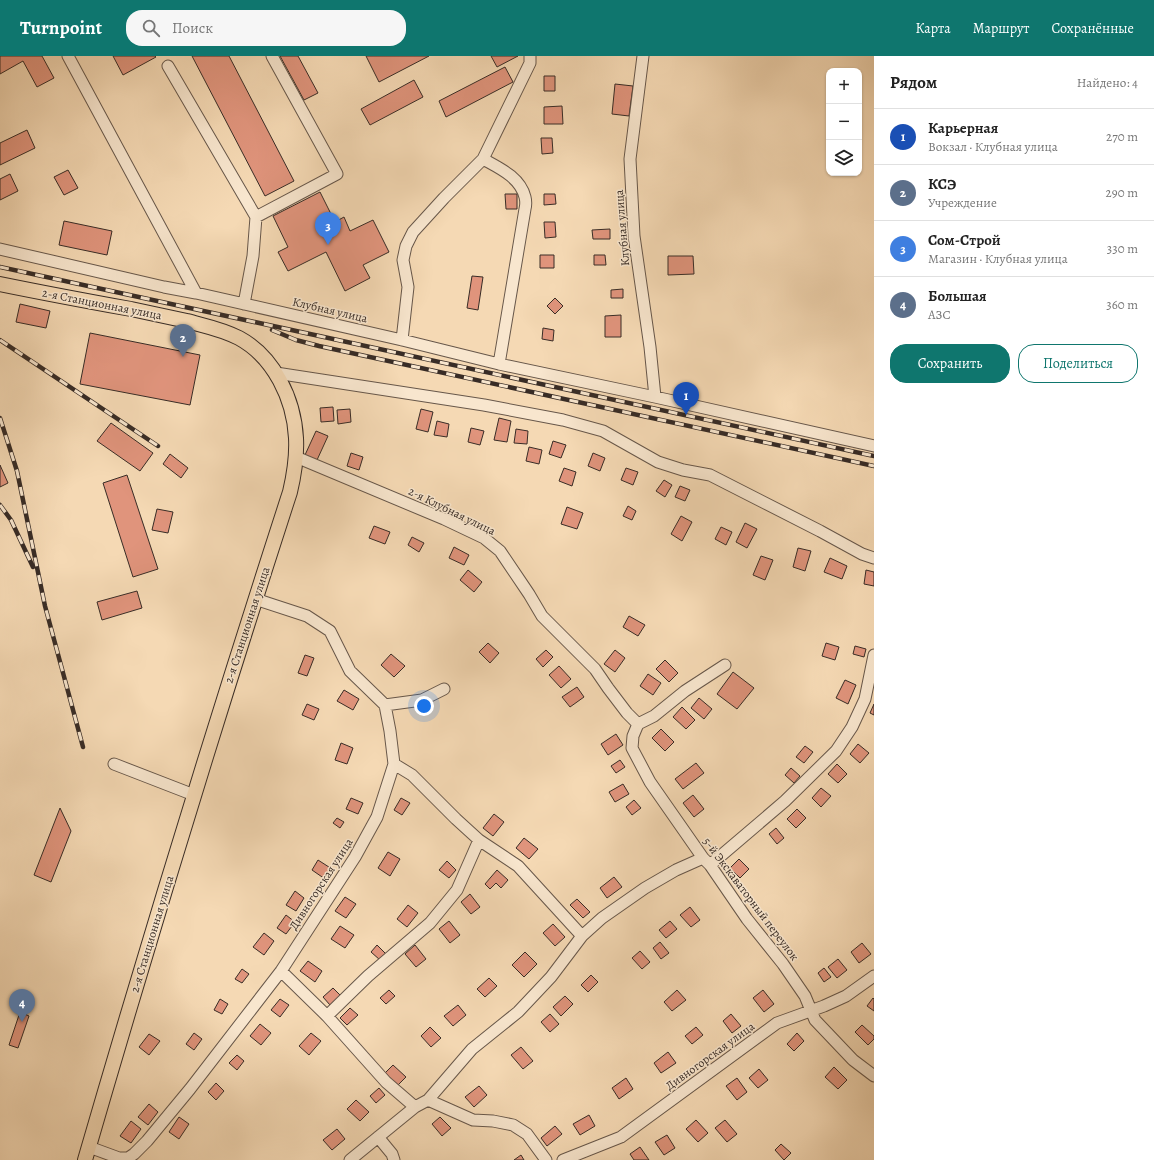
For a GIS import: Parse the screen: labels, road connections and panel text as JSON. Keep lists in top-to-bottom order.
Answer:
{
  "streets": {
    "main road": ["2-я Станционная улица"],
    "street": [
      "Клубная улица",
      "2-я Клубная улица",
      "Дивногорская улица",
      "5-й Экскаваторный переулок"
    ]
  },
  "crossings": [
    ["2-я Станционная улица", "2-я Клубная улица"],
    ["2-я Станционная улица", "Дивногорская улица"],
    ["2-я Клубная улица", "5-й Экскаваторный переулок"],
    ["Дивногорская улица", "5-й Экскаваторный переулок"]
  ],
  "page": {
    "header": "Turnpoint",
    "search": "Поиск",
    "nav": ["Карта", "Маршрут", "Сохранённые"],
    "heading": ["Рядом", "Найдено: 4"],
    "map_buttons": ["+", "−"],
    "list": [
      {
        "mark": "1",
        "name": "Карьерная",
        "note": "Вокзал · Клубная улица",
        "value": "270 m"
      },
      {
        "mark": "2",
        "name": "КСЭ",
        "note": "Учреждение",
        "value": "290 m"
      },
      {
        "mark": "3",
        "name": "Сом-Строй",
        "note": "Магазин · Клубная улица",
        "value": "330 m"
      },
      {
        "mark": "4",
        "name": "Большая",
        "note": "АЗС",
        "value": "360 m"
      }
    ],
    "pins": [
      "3",
      "2",
      "1",
      "4"
    ],
    "buttons": ["Сохранить", "Поделиться"]
  }
}
